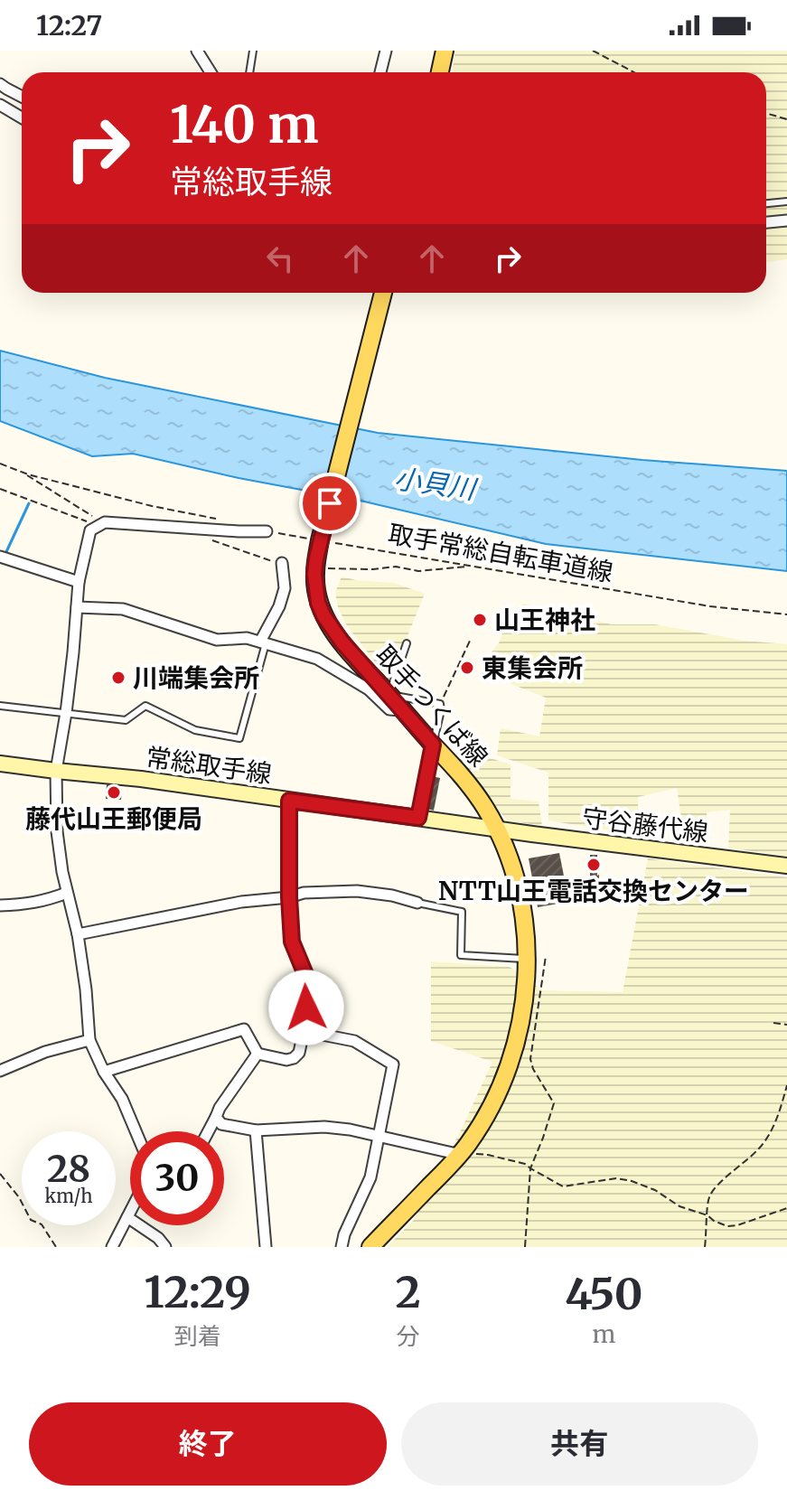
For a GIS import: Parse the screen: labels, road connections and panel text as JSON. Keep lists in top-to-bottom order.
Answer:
{
  "streets": {
    "main road": ["取手つくば線", "常総取手線", "守谷藤代線"],
    "path": ["取手常総自転車道線"]
  },
  "crossings": [
    ["取手常総自転車道線", "取手つくば線"],
    ["取手つくば線", "常総取手線"],
    ["取手つくば線", "守谷藤代線"],
    ["常総取手線", "守谷藤代線"]
  ],
  "water": ["小貝川"],
  "places": [
    "山王神社",
    "東集会所",
    "川端集会所",
    "藤代山王郵便局",
    "NTT山王電話交換センター"
  ],
  "page": {
    "status": "12:27",
    "turn": ["140 m", "常総取手線"],
    "speed": "28 km/h",
    "limit": "30",
    "eta": [
      "12:29",
      "到着",
      "2",
      "分",
      "450",
      "m"
    ],
    "buttons": ["終了", "共有"]
  }
}
